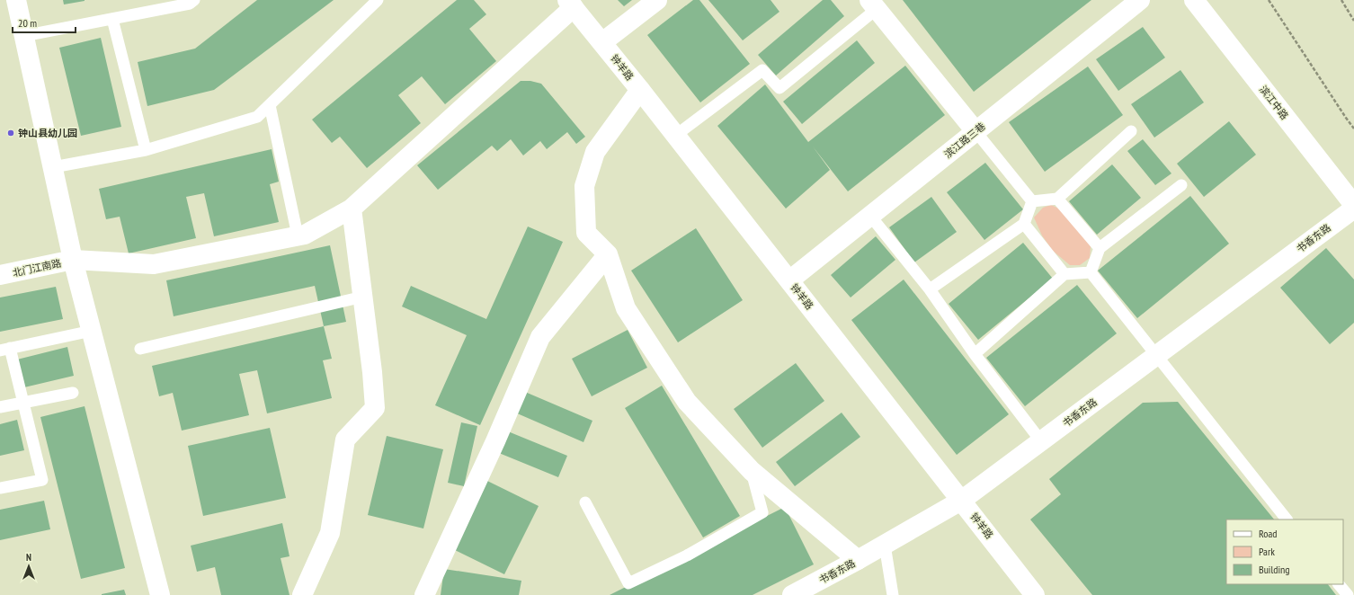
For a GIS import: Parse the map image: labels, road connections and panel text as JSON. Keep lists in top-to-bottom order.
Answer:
{
  "streets": {
    "street": [
      "钟羊路",
      "滨江中路",
      "滨江路三巷",
      "书香东路",
      "北门江南路"
    ]
  },
  "crossings": [
    ["钟羊路", "滨江路三巷"],
    ["钟羊路", "书香东路"],
    ["钟羊路", "北门江南路"]
  ],
  "places": ["钟山县幼儿园"],
  "legend": ["Road", "Park", "Building"],
  "scale_bar": "20 m",
  "north": "top"
}
